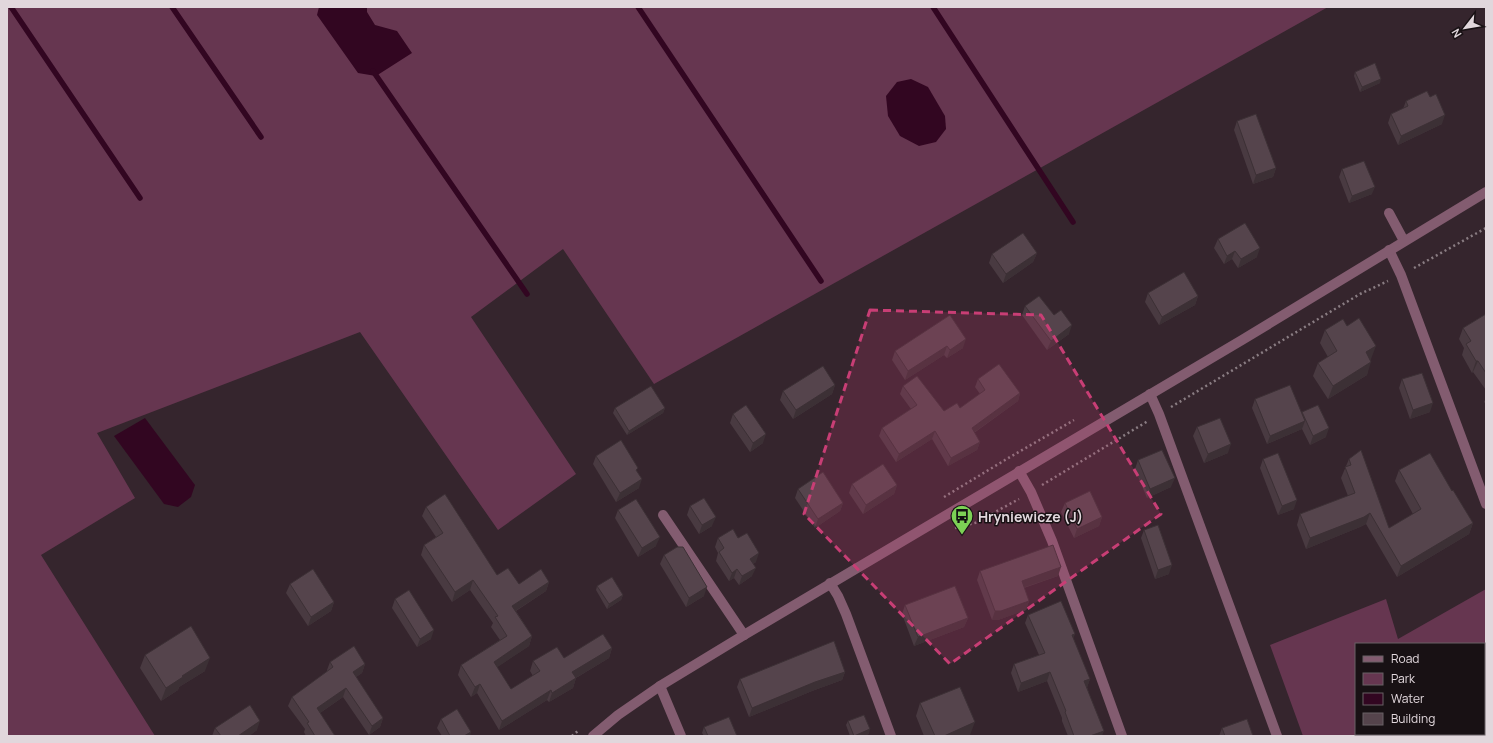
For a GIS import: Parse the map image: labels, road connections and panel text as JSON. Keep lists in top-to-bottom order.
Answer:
{
  "places": {
    "bus stop": ["Hryniewicze (J)"]
  },
  "legend": [
    "Road",
    "Park",
    "Water",
    "Building"
  ],
  "north": "bottom left"
}
